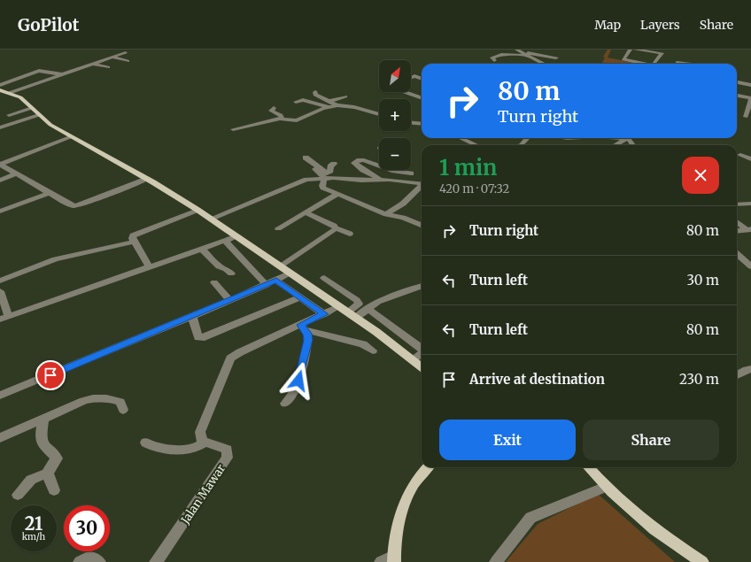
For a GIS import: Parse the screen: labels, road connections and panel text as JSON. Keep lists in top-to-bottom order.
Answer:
{
  "streets": {
    "street": ["Jalan Mawar"]
  },
  "north": "top right",
  "page": {
    "header": "GoPilot",
    "nav": ["Map", "Layers", "Share"],
    "map_buttons": ["+", "−"],
    "turn": ["80 m", "Turn right"],
    "heading": ["1 min", "420 m · 07:32"],
    "list": [
      {
        "name": "Turn right",
        "value": "80 m"
      },
      {
        "name": "Turn left",
        "value": "30 m"
      },
      {
        "name": "Turn left",
        "value": "80 m"
      },
      {
        "name": "Arrive at destination",
        "value": "230 m"
      }
    ],
    "buttons": ["Exit", "Share"],
    "speed": "21 km/h",
    "limit": "30"
  }
}
